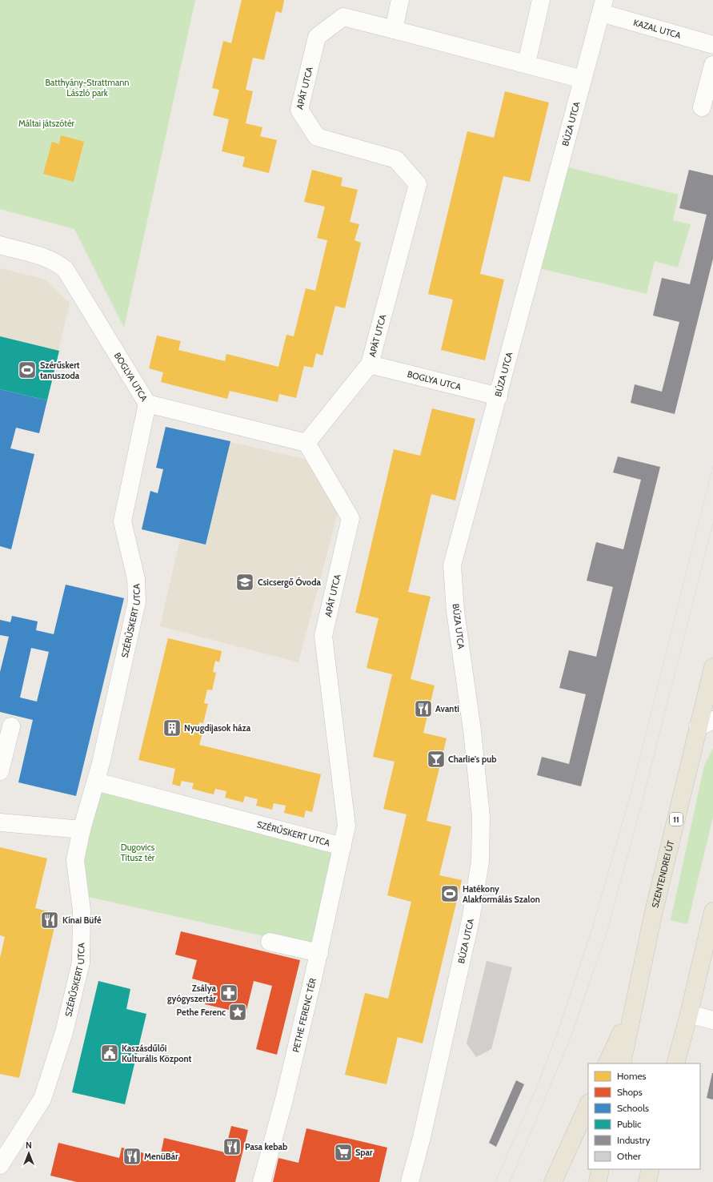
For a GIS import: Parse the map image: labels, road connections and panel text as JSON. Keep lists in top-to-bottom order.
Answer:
{
  "streets": {
    "main road": ["11", "SZENTENDREI ÚT"],
    "street": [
      "KAZAL UTCA",
      "APÁT UTCA",
      "BÚZA UTCA",
      "BOGLYA UTCA",
      "SZÉRŰSKERT UTCA",
      "PETHE FERENC TÉR"
    ]
  },
  "crossings": [
    ["KAZAL UTCA", "BÚZA UTCA"],
    ["APÁT UTCA", "BOGLYA UTCA"],
    ["APÁT UTCA", "SZÉRŰSKERT UTCA"],
    ["APÁT UTCA", "PETHE FERENC TÉR"],
    ["BÚZA UTCA", "BOGLYA UTCA"],
    ["BOGLYA UTCA", "SZÉRŰSKERT UTCA"],
    ["SZÉRŰSKERT UTCA", "PETHE FERENC TÉR"]
  ],
  "parks": ["Batthyány-Strattmann László park", "Máltai játszótér", "Dugovics Titusz tér"],
  "places": {
    "sports": ["Szérűskert tanuszoda", "Hatékony Alakformálás Szalon"],
    "school or university": ["Csicsergő Óvoda"],
    "restaurant": [
      "Avanti",
      "Kínai Büfé",
      "Pasa kebab",
      "MenüBár"
    ],
    "building": ["Nyugdíjasok háza"],
    "bar": ["Charlie's pub"],
    "pharmacy": ["Zsálya gyógyszertár"],
    "place": ["Pethe Ferenc"],
    "public building": ["Kaszásdűlői Kulturális Központ"],
    "supermarket": ["Spar"]
  },
  "legend": [
    "Homes",
    "Shops",
    "Schools",
    "Public",
    "Industry",
    "Other"
  ],
  "north": "top"
}
